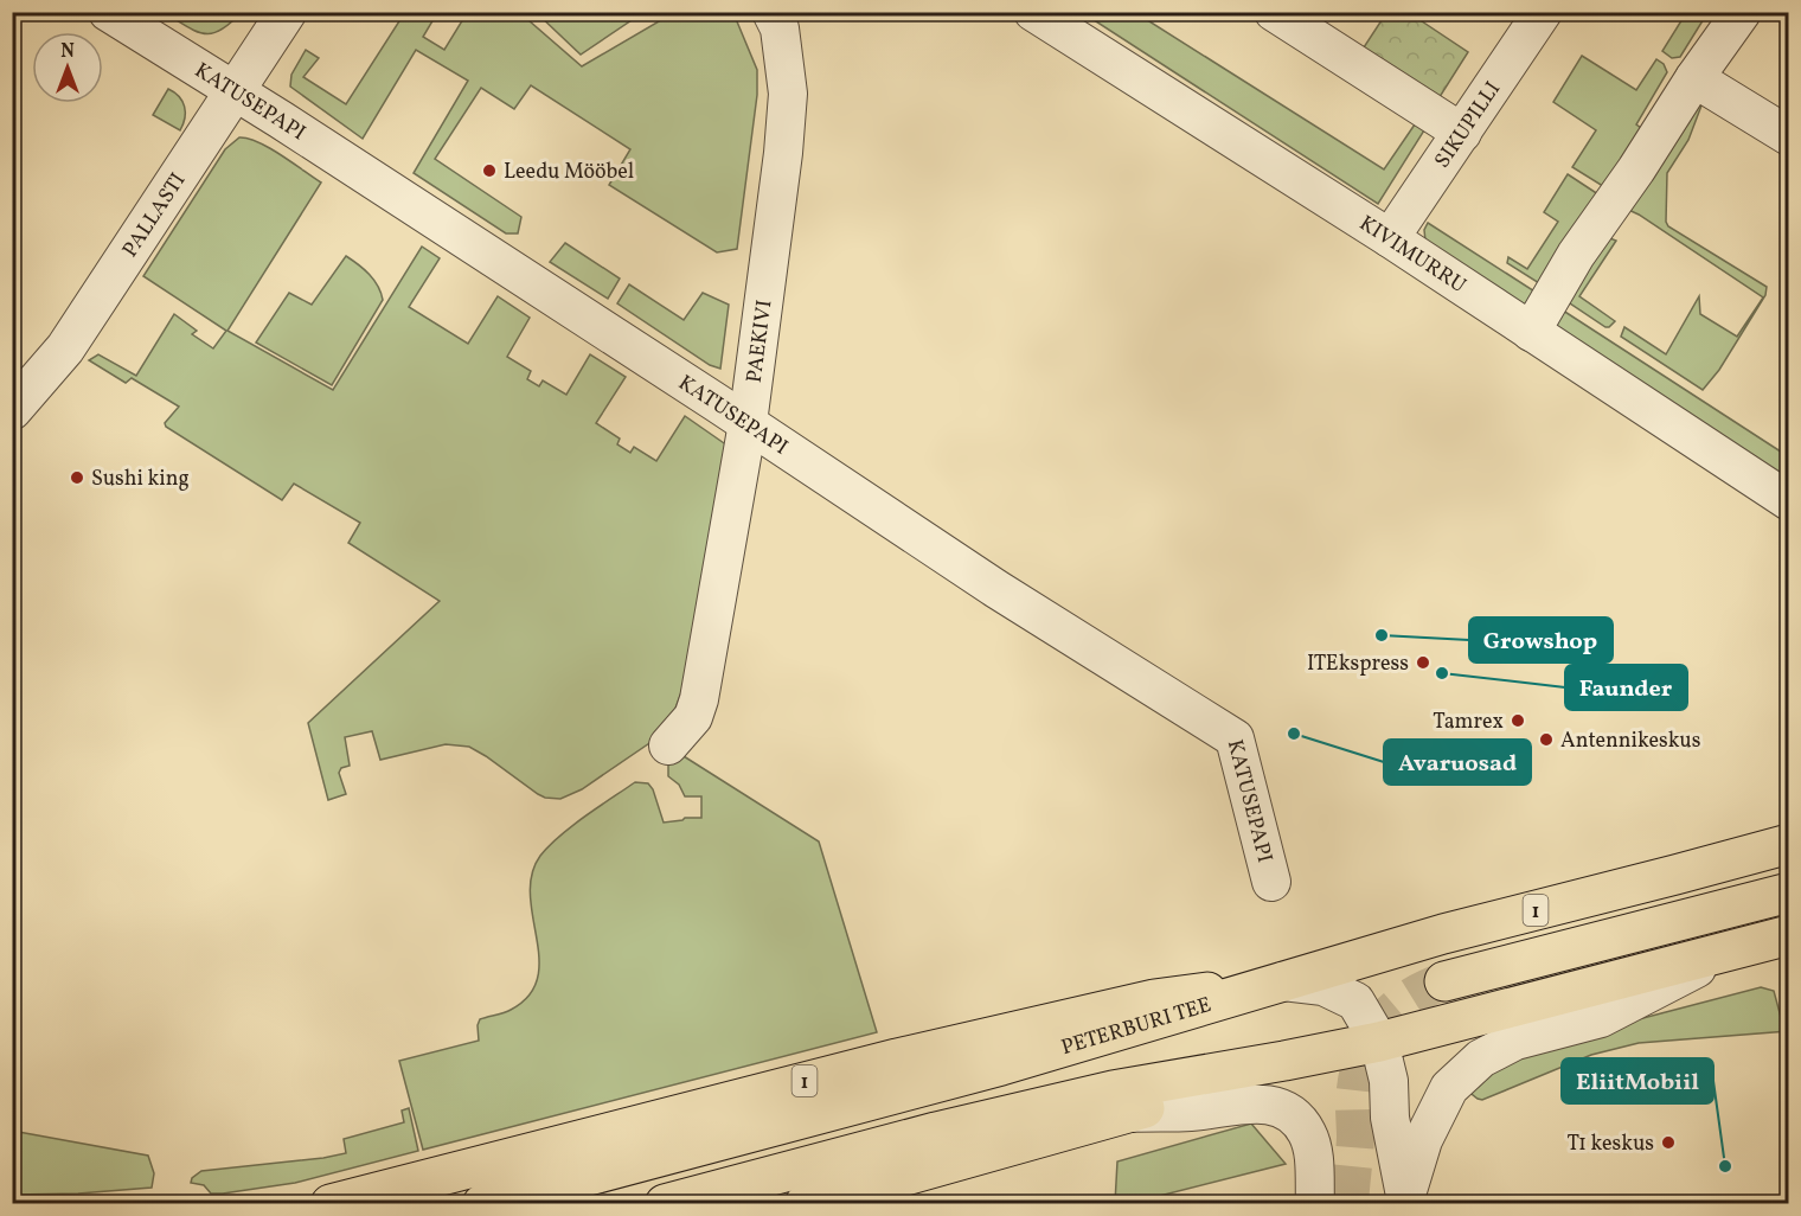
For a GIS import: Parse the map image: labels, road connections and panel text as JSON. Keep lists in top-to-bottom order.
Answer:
{
  "streets": {
    "main road": ["1", "PETERBURI TEE"],
    "street": [
      "KATUSEPAPI",
      "SIKUPILLI",
      "PALLASTI",
      "KIVIMURRU",
      "PAEKIVI"
    ]
  },
  "crossings": [
    ["KATUSEPAPI", "PALLASTI"],
    ["KATUSEPAPI", "PAEKIVI"],
    ["SIKUPILLI", "KIVIMURRU"],
    ["1", "PETERBURI TEE"]
  ],
  "places": [
    "Leedu Mööbel",
    "Sushi king",
    "Growshop",
    "ITEkspress",
    "Faunder",
    "Tamrex",
    "Avaruosad",
    "Antennikeskus",
    "T1 keskus",
    "EliitMobiil"
  ],
  "north": "top"
}
